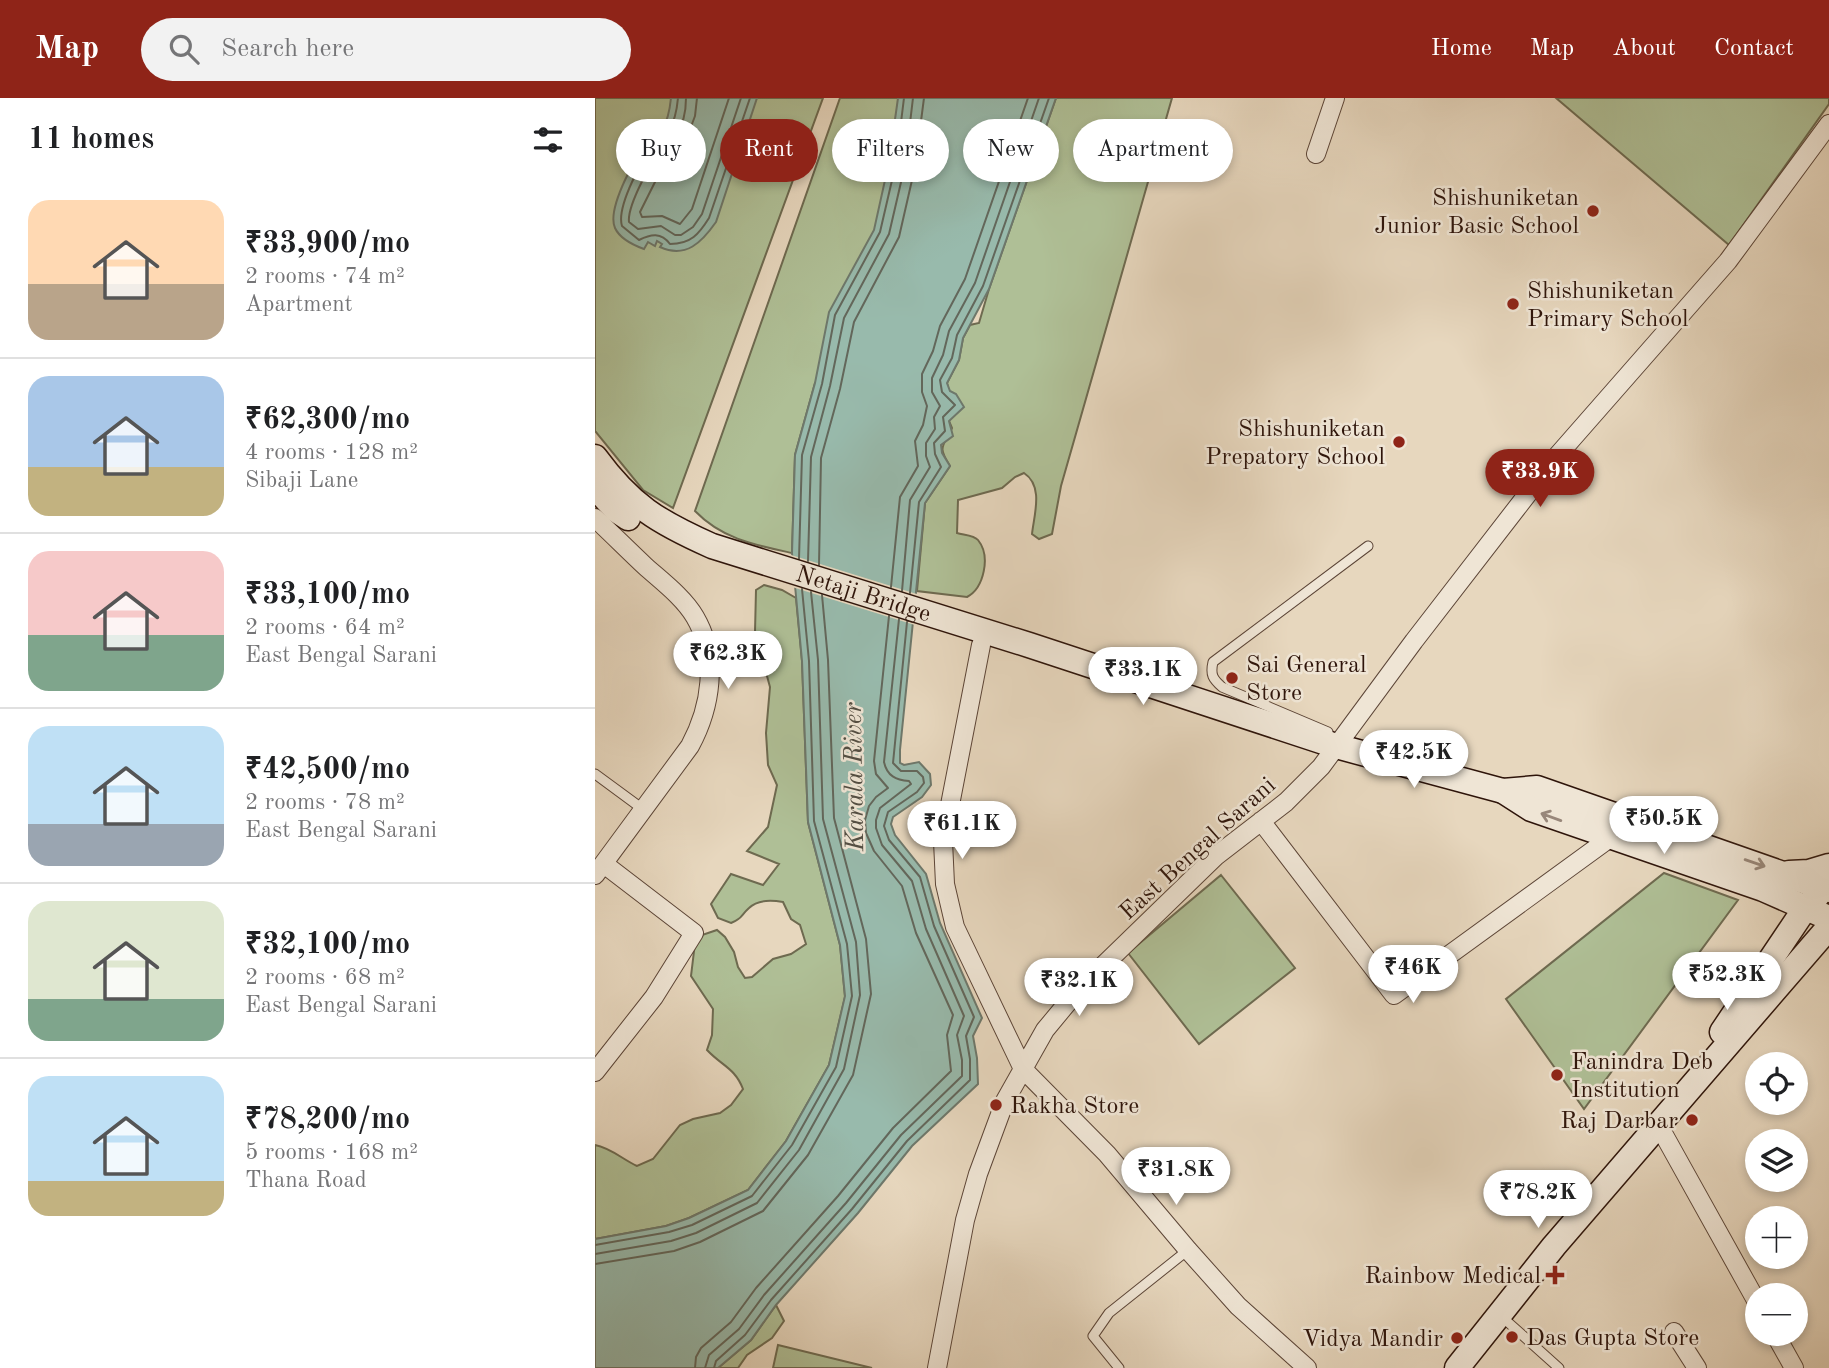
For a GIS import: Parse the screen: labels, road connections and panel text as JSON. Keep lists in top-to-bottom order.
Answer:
{
  "streets": {
    "street": ["Netaji Bridge", "East Bengal Sarani"]
  },
  "crossings": [
    ["Netaji Bridge", "East Bengal Sarani"]
  ],
  "water": ["Karala River"],
  "places": {
    "other": [
      "Shishuniketan Junior Basic School",
      "Shishuniketan Primary School",
      "Shishuniketan Prepatory School",
      "Sai General Store",
      "Fanindra Deb Institution",
      "Rakha Store",
      "Raj Darbar",
      "Das Gupta Store",
      "Vidya Mandir"
    ],
    "health": ["Rainbow Medical"]
  },
  "page": {
    "header": "Map",
    "search": "Search here",
    "nav": [
      "Home",
      "Map",
      "About",
      "Contact"
    ],
    "heading": "11 homes",
    "chip": [
      "Buy",
      "Rent",
      "Filters",
      "New",
      "Apartment"
    ],
    "list": [
      {
        "name": "₹33,900/mo",
        "note": "2 rooms · 74 m² · Apartment"
      },
      {
        "name": "₹62,300/mo",
        "note": "4 rooms · 128 m² · Sibaji Lane"
      },
      {
        "name": "₹33,100/mo",
        "note": "2 rooms · 64 m² · East Bengal Sarani"
      },
      {
        "name": "₹42,500/mo",
        "note": "2 rooms · 78 m² · East Bengal Sarani"
      },
      {
        "name": "₹32,100/mo",
        "note": "2 rooms · 68 m² · East Bengal Sarani"
      },
      {
        "name": "₹78,200/mo",
        "note": "5 rooms · 168 m² · Thana Road"
      }
    ],
    "price": [
      "₹33.9K",
      "₹62.3K",
      "₹33.1K",
      "₹42.5K",
      "₹50.5K",
      "₹61.1K",
      "₹46K",
      "₹52.3K",
      "₹32.1K",
      "₹31.8K",
      "₹78.2K"
    ],
    "map_buttons": ["+", "−"]
  }
}
